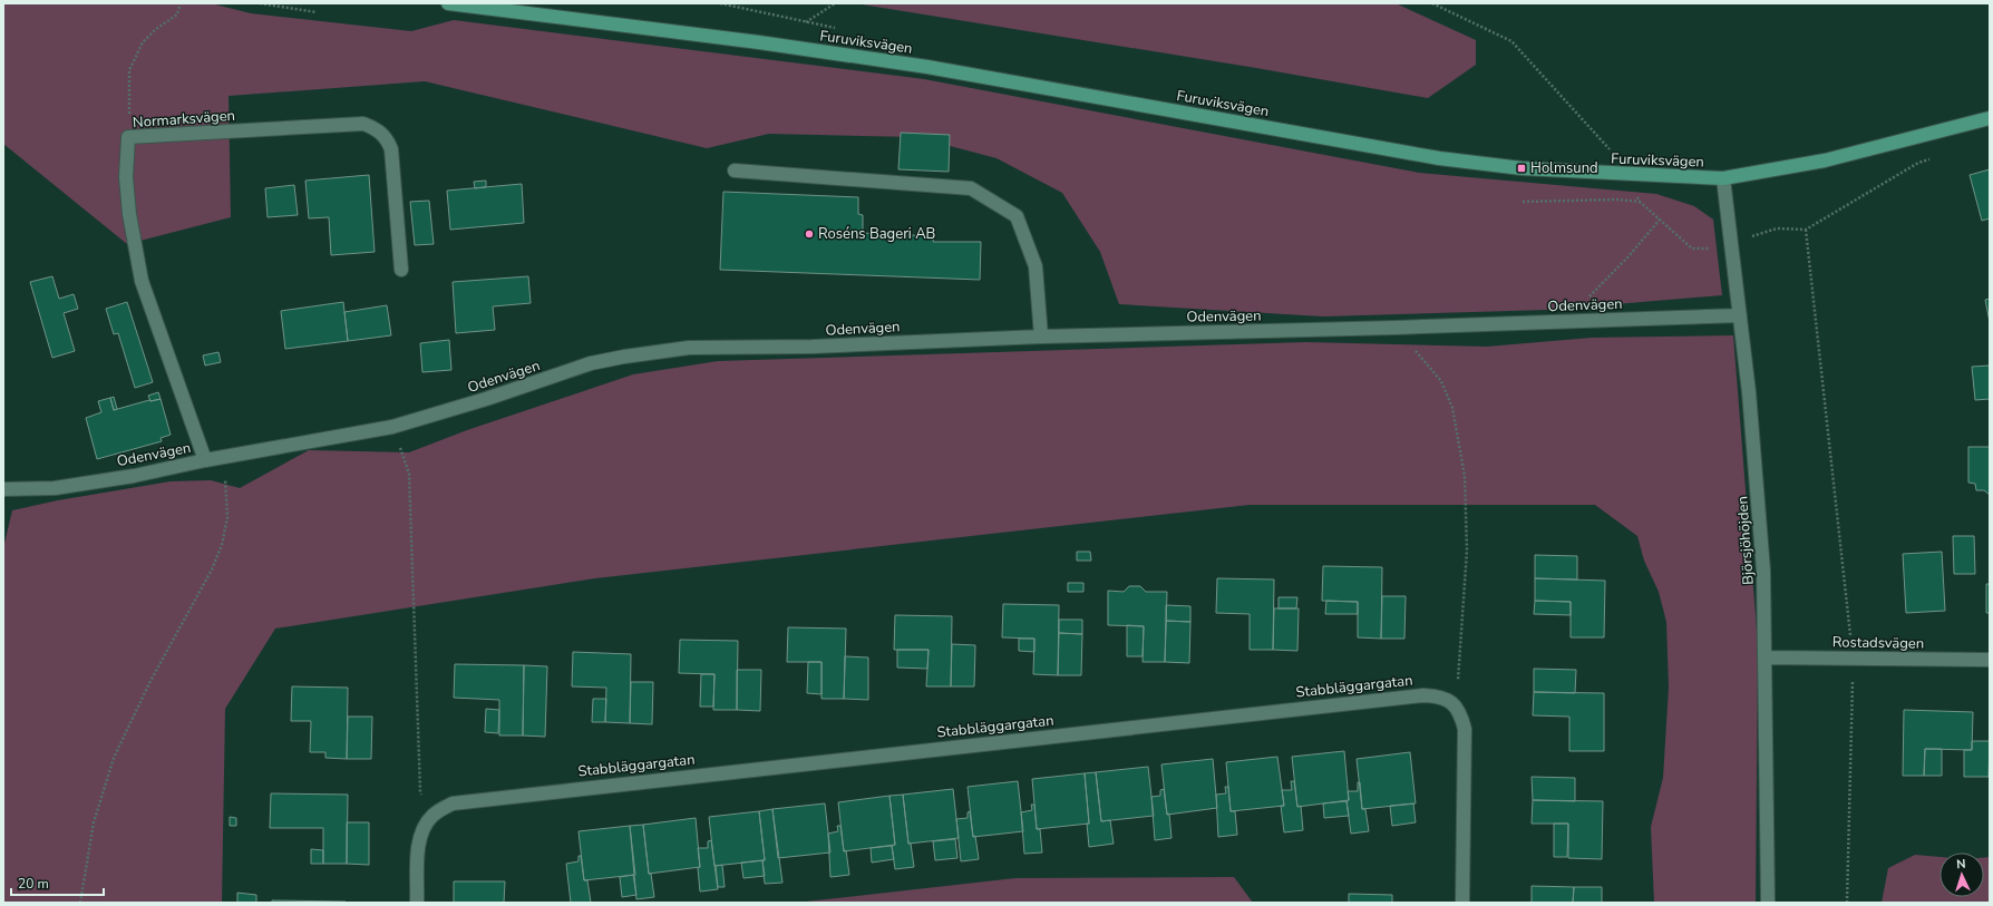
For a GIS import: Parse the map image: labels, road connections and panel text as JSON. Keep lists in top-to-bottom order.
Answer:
{
  "streets": {
    "main road": ["Furuviksvägen"],
    "street": [
      "Normarksvägen",
      "Odenvägen",
      "Björsjöhöjden",
      "Rostadsvägen",
      "Stabbläggargatan"
    ]
  },
  "crossings": [
    ["Furuviksvägen", "Björsjöhöjden"],
    ["Normarksvägen", "Odenvägen"],
    ["Odenvägen", "Björsjöhöjden"],
    ["Björsjöhöjden", "Rostadsvägen"]
  ],
  "places": {
    "transit": ["Holmsund"],
    "other": ["Roséns Bageri AB"]
  },
  "scale_bar": "20 m",
  "north": "top"
}
